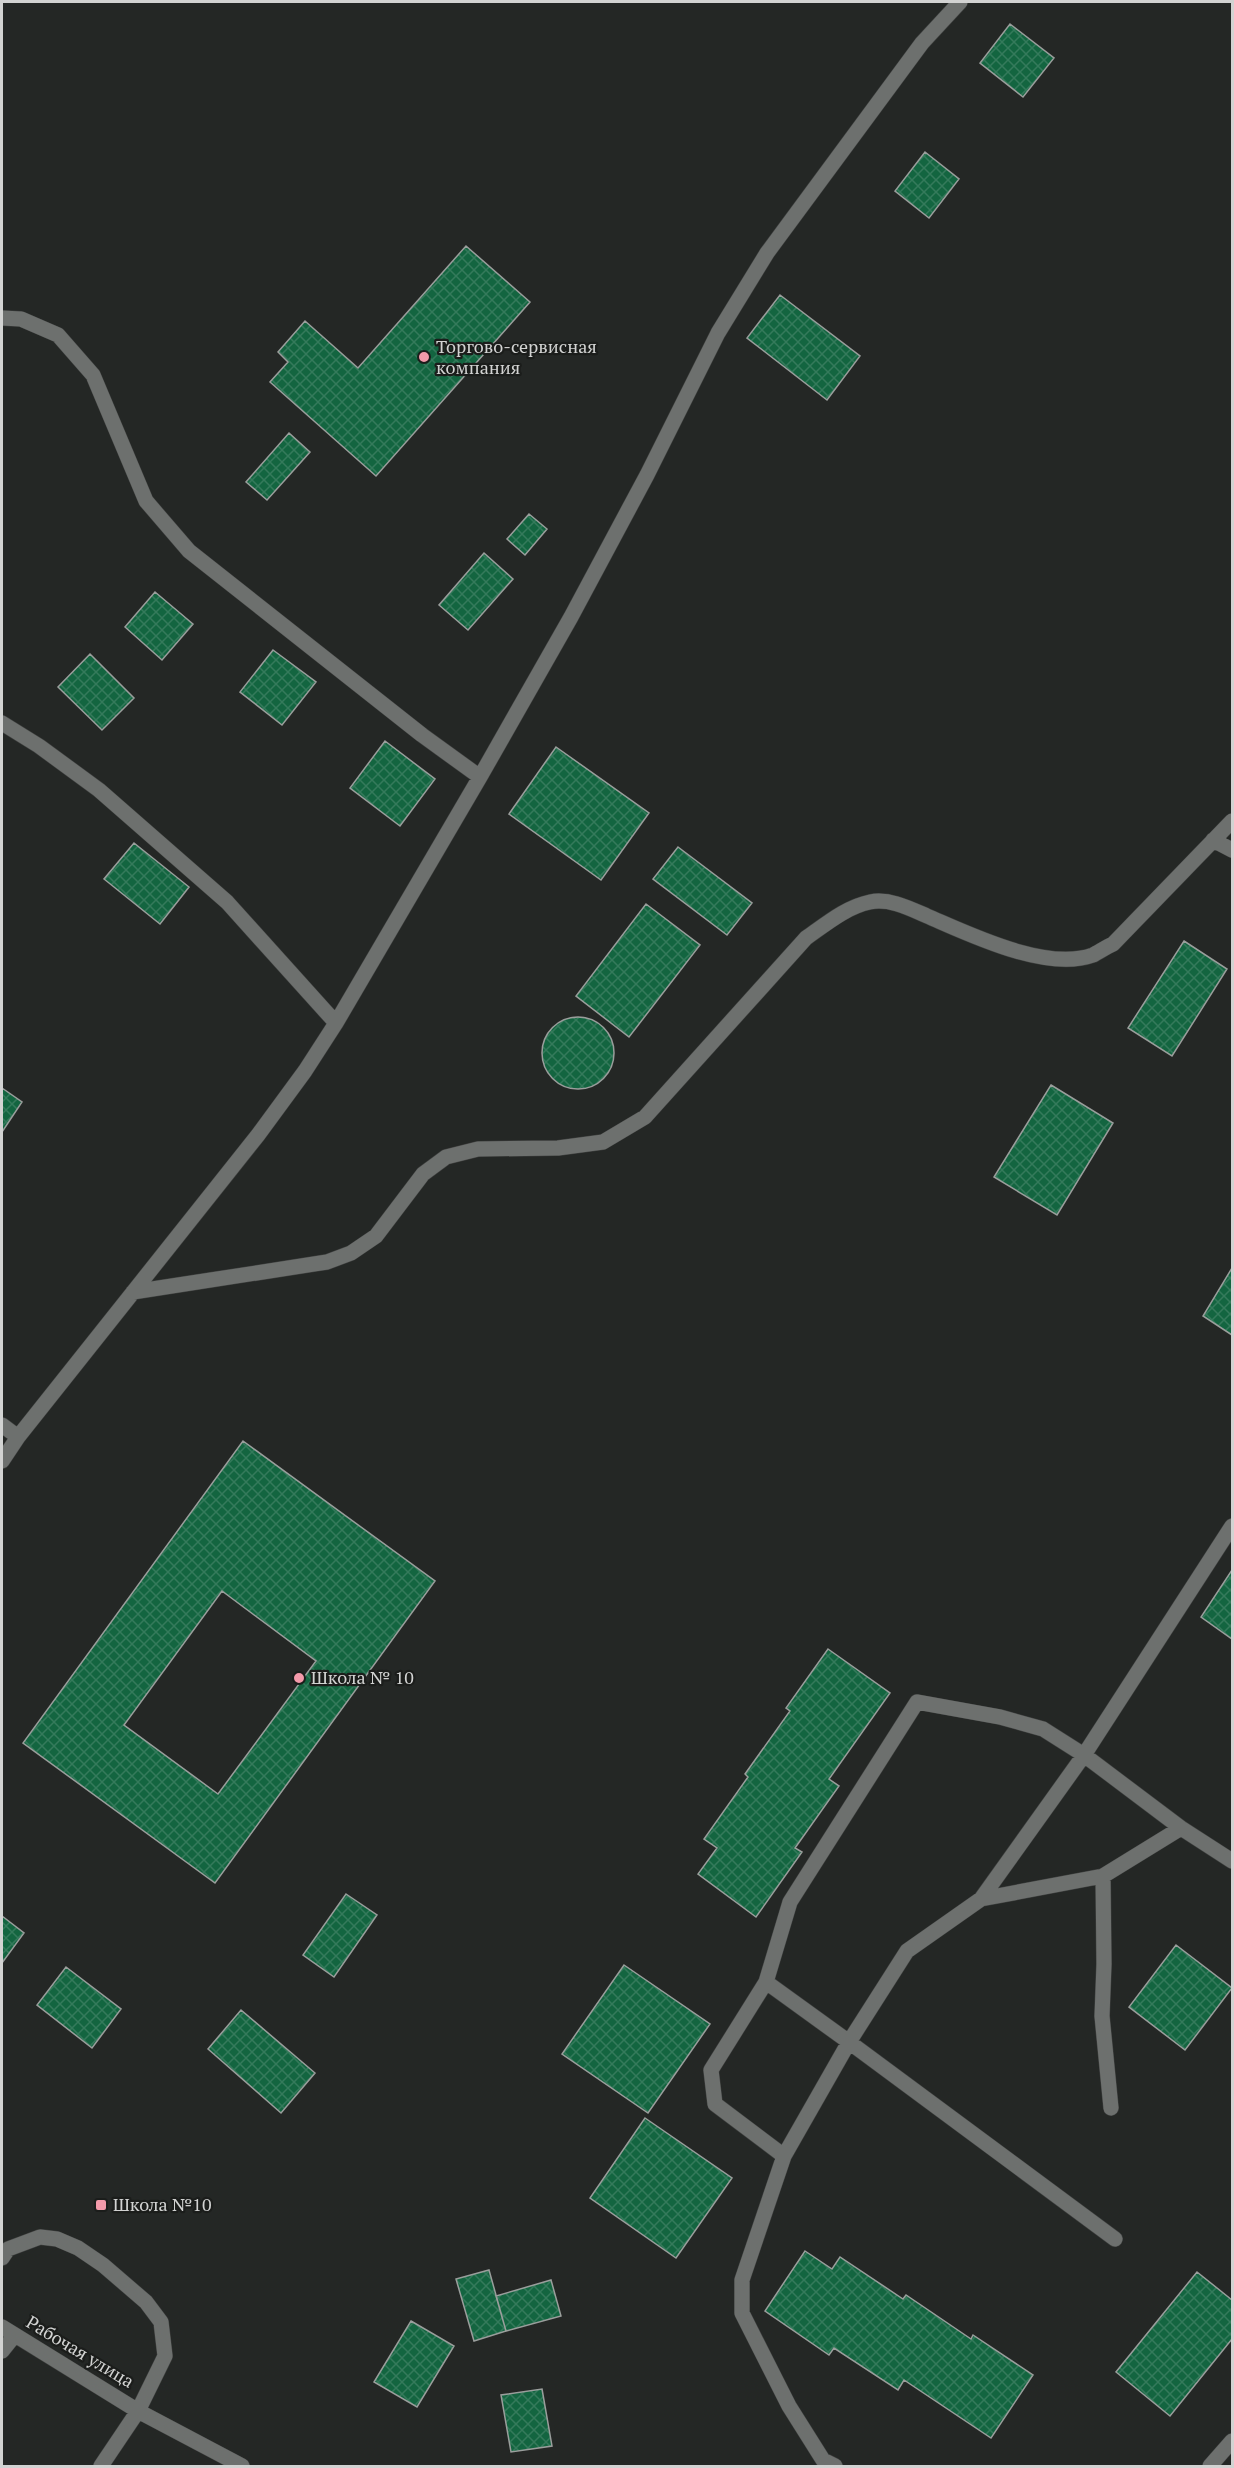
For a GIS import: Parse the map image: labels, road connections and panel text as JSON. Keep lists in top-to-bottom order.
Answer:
{
  "streets": {
    "street": ["Рабочая улица"]
  },
  "places": {
    "other": ["Торгово-сервисная компания", "Школа № 10"],
    "transit": ["Школа №10"]
  }
}
